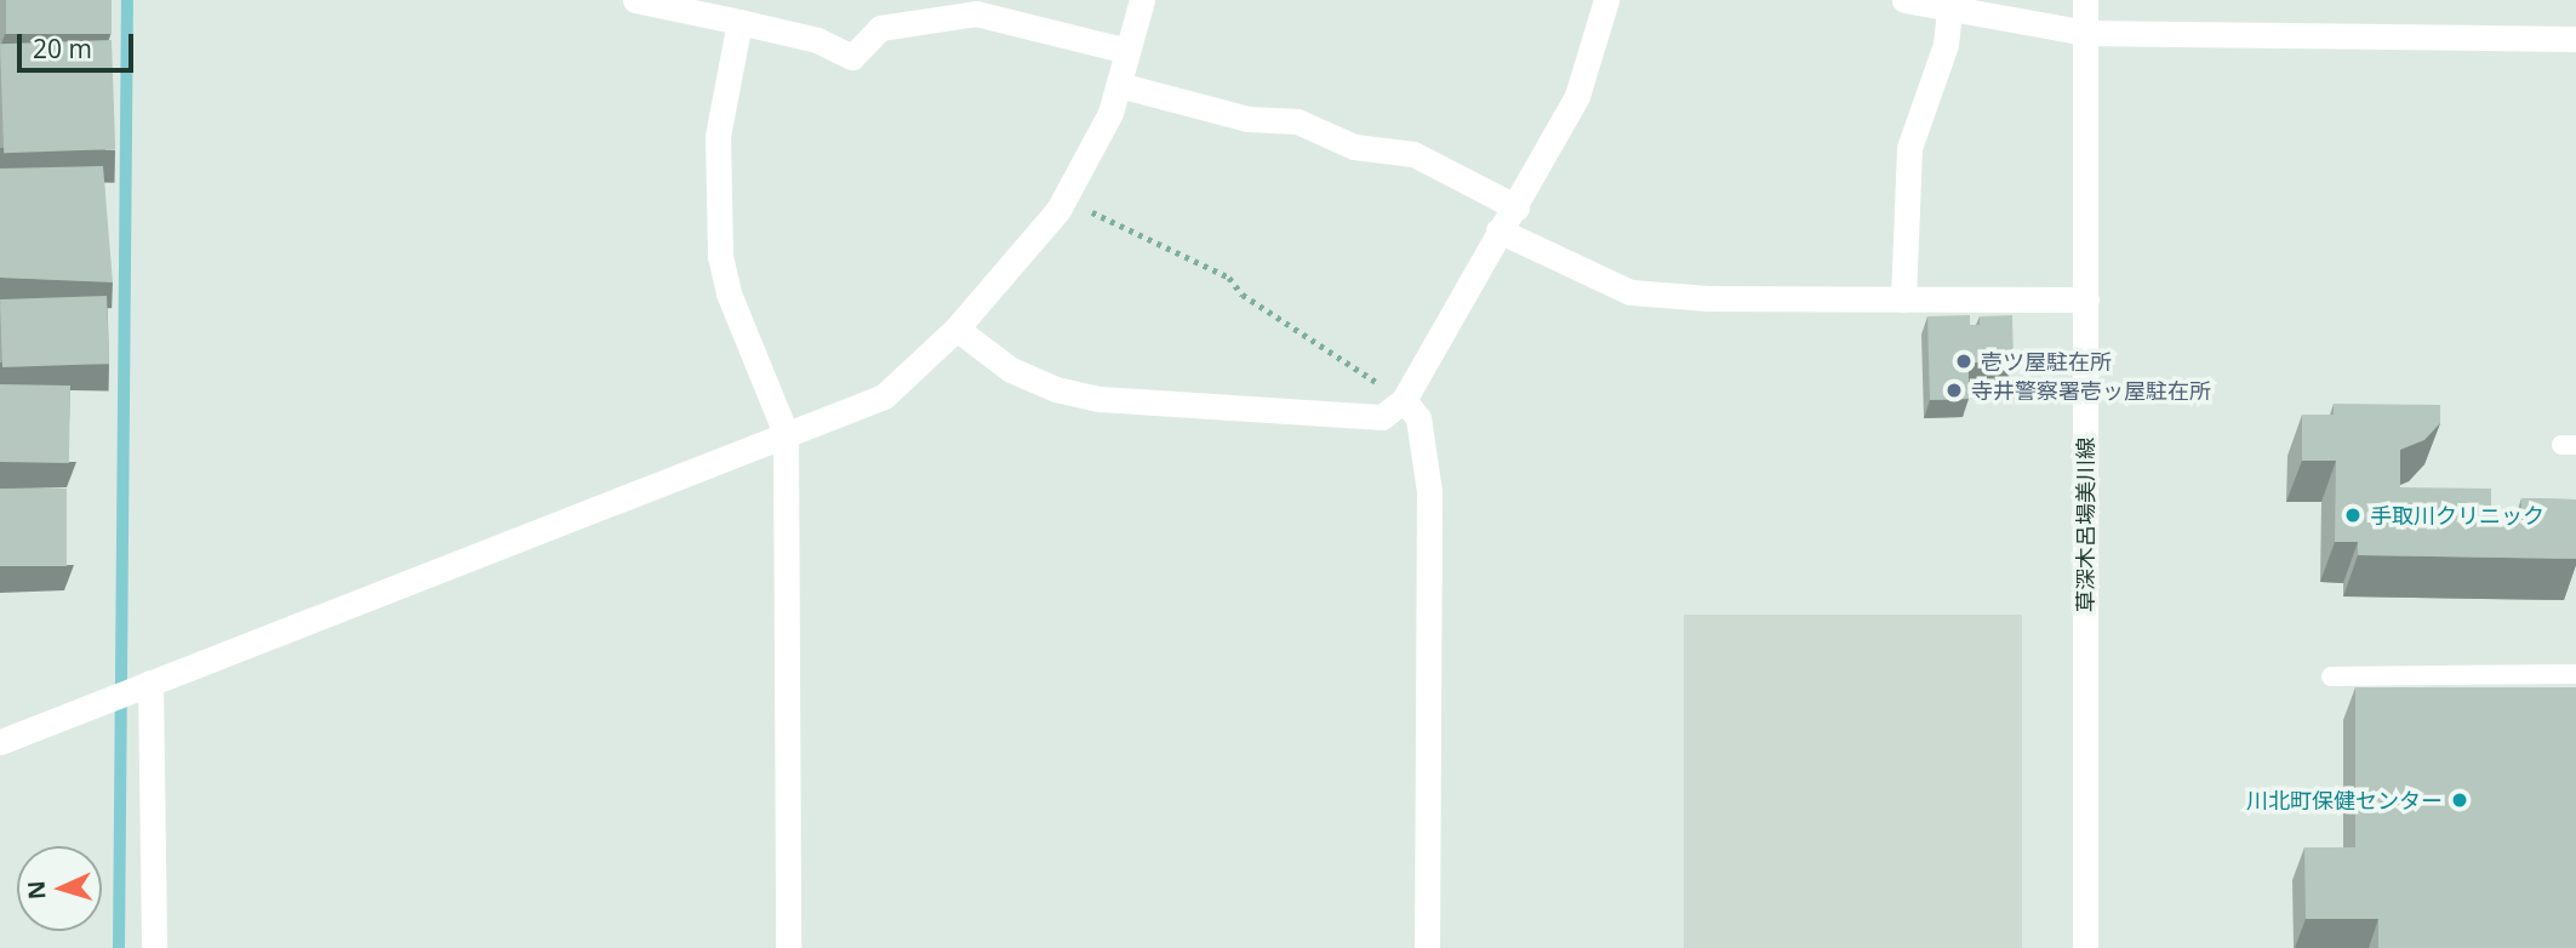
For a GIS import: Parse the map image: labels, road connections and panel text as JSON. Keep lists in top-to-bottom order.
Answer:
{
  "streets": {
    "street": ["草深木呂場美川線"]
  },
  "places": [
    "壱ツ屋駐在所",
    "寺井警察署壱ッ屋駐在所",
    "手取川クリニック",
    "川北町保健センター"
  ],
  "scale_bar": "20 m",
  "north": "left"
}
